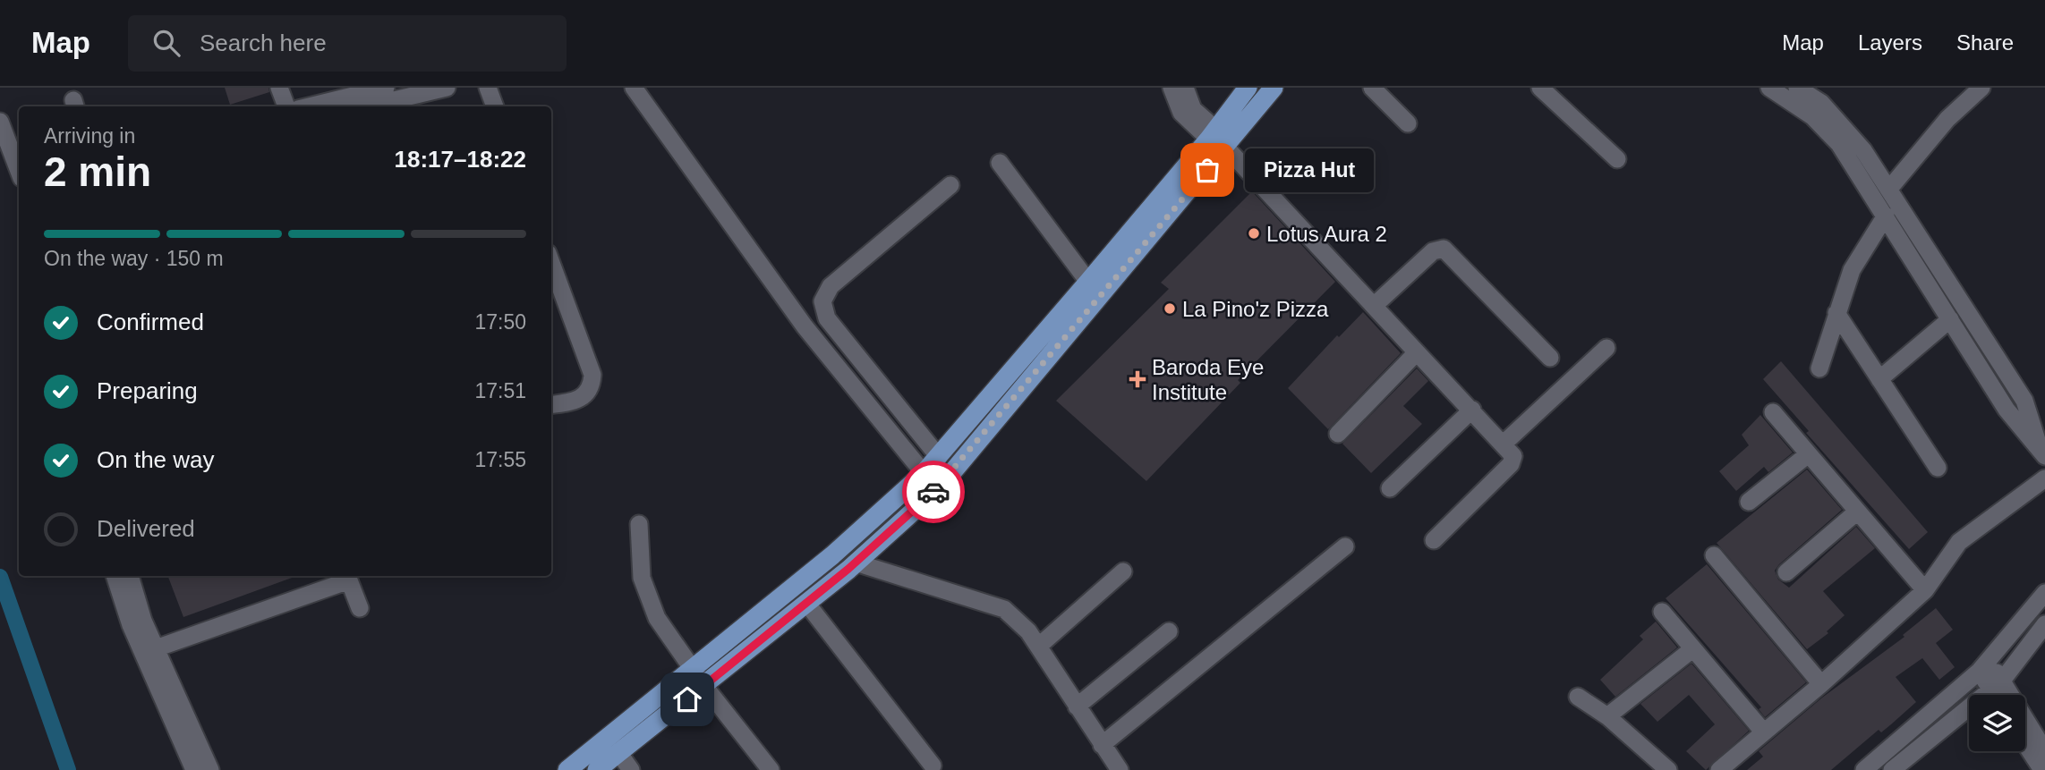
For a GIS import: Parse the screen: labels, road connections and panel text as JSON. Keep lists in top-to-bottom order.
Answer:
{
  "places": {
    "other": ["Pizza Hut", "Lotus Aura 2", "La Pino'z Pizza"],
    "health": ["Baroda Eye Institute"]
  },
  "page": {
    "header": "Map",
    "search": "Search here",
    "nav": ["Map", "Layers", "Share"],
    "heading": ["2 min", "Arriving in", "18:17–18:22"],
    "bubble": "Pizza Hut",
    "bar": "On the way · 150 m",
    "list": [
      ["Confirmed", "17:50"],
      ["Preparing", "17:51"],
      ["On the way", "17:55"],
      "Delivered"
    ]
  }
}
